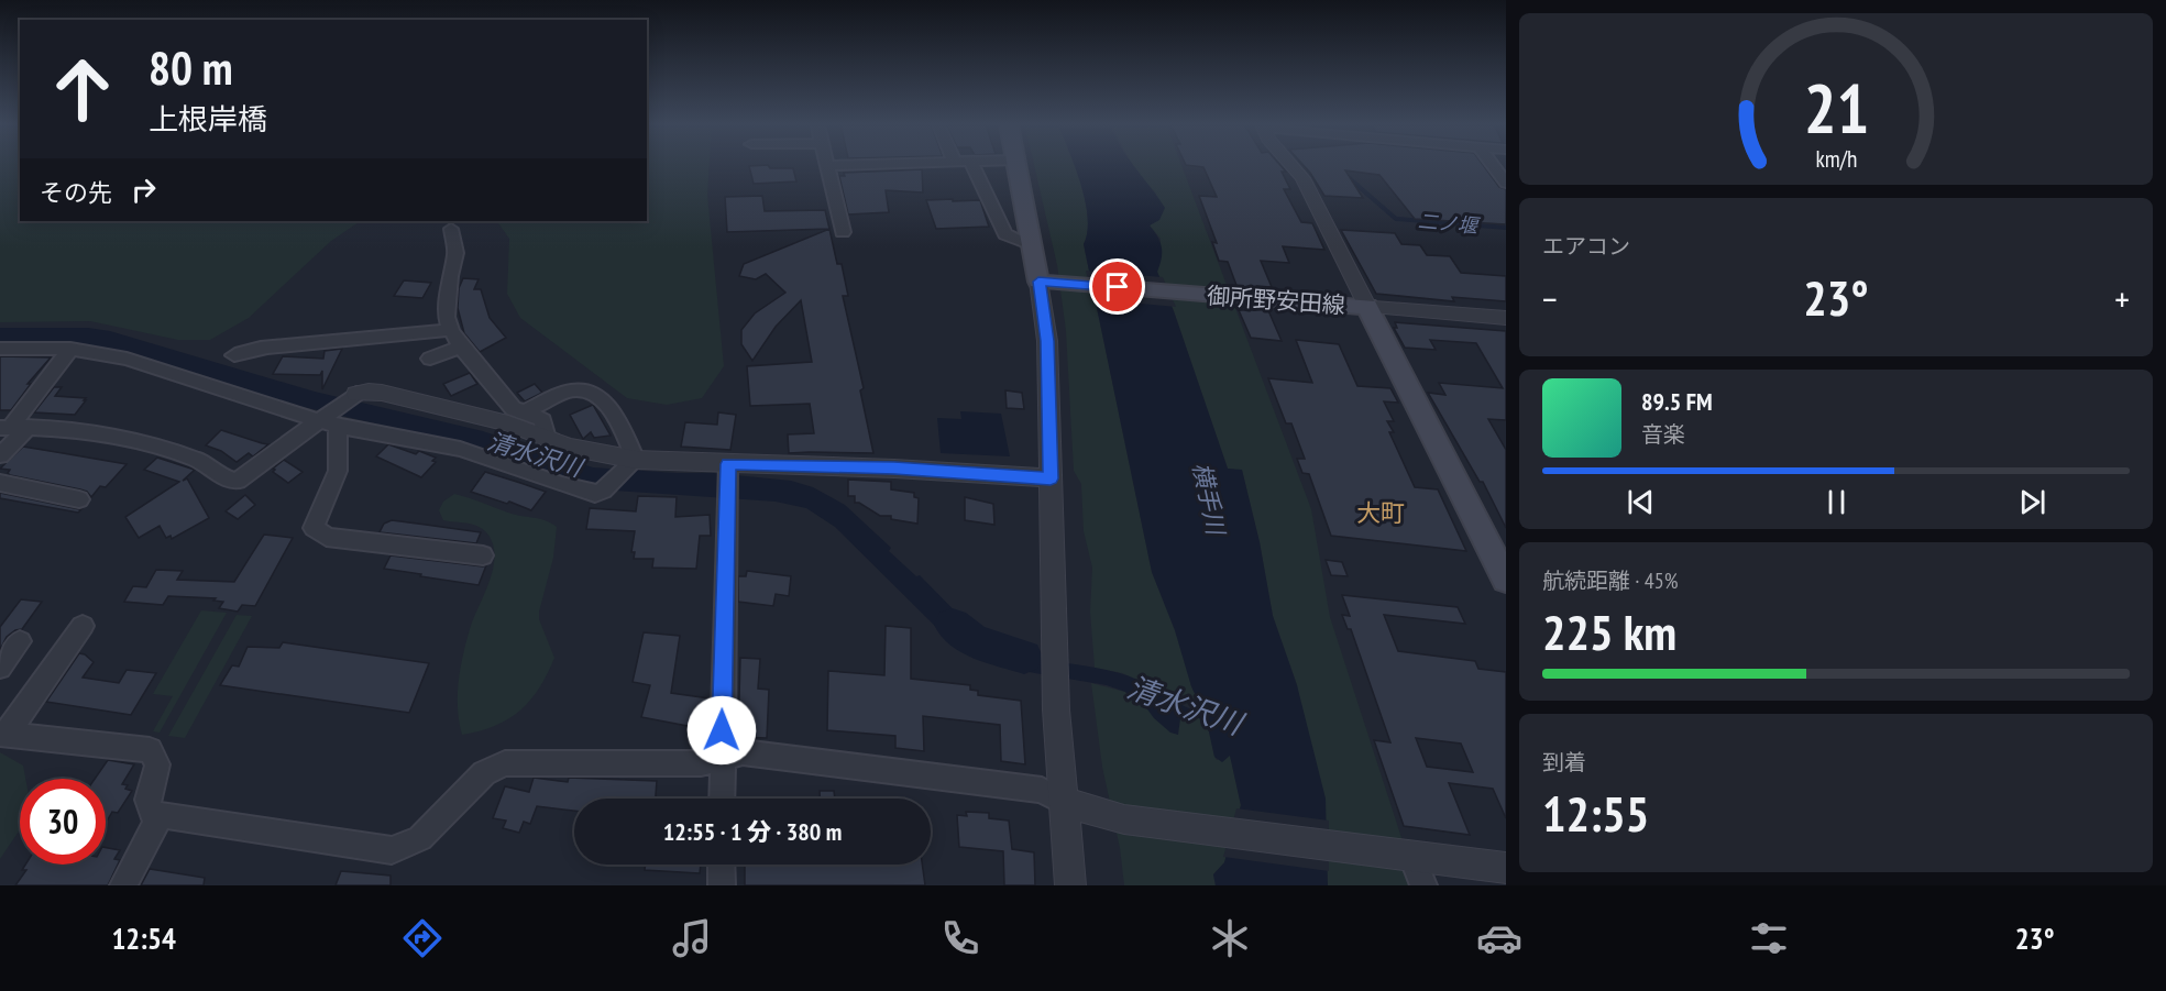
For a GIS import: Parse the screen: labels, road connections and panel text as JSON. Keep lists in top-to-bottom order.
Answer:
{
  "streets": {
    "main road": ["御所野安田線"]
  },
  "districts": ["大町"],
  "water": ["二ノ堰", "清水沢川", "横手川"],
  "page": {
    "turn": ["80 m", "上根岸橋"],
    "then": "その先",
    "tile": [
      "エアコン",
      ["航続距離 · 45%", "225 km"],
      ["到着", "12:55"]
    ],
    "heat": ["−", "23°", "+"],
    "song": ["89.5 FM", "音楽"],
    "limit": "30",
    "trip": "12:55 · 1 分 · 380 m",
    "tabs": ["12:54", "23°"],
    "gauge": ["21", "km/h"]
  }
}
